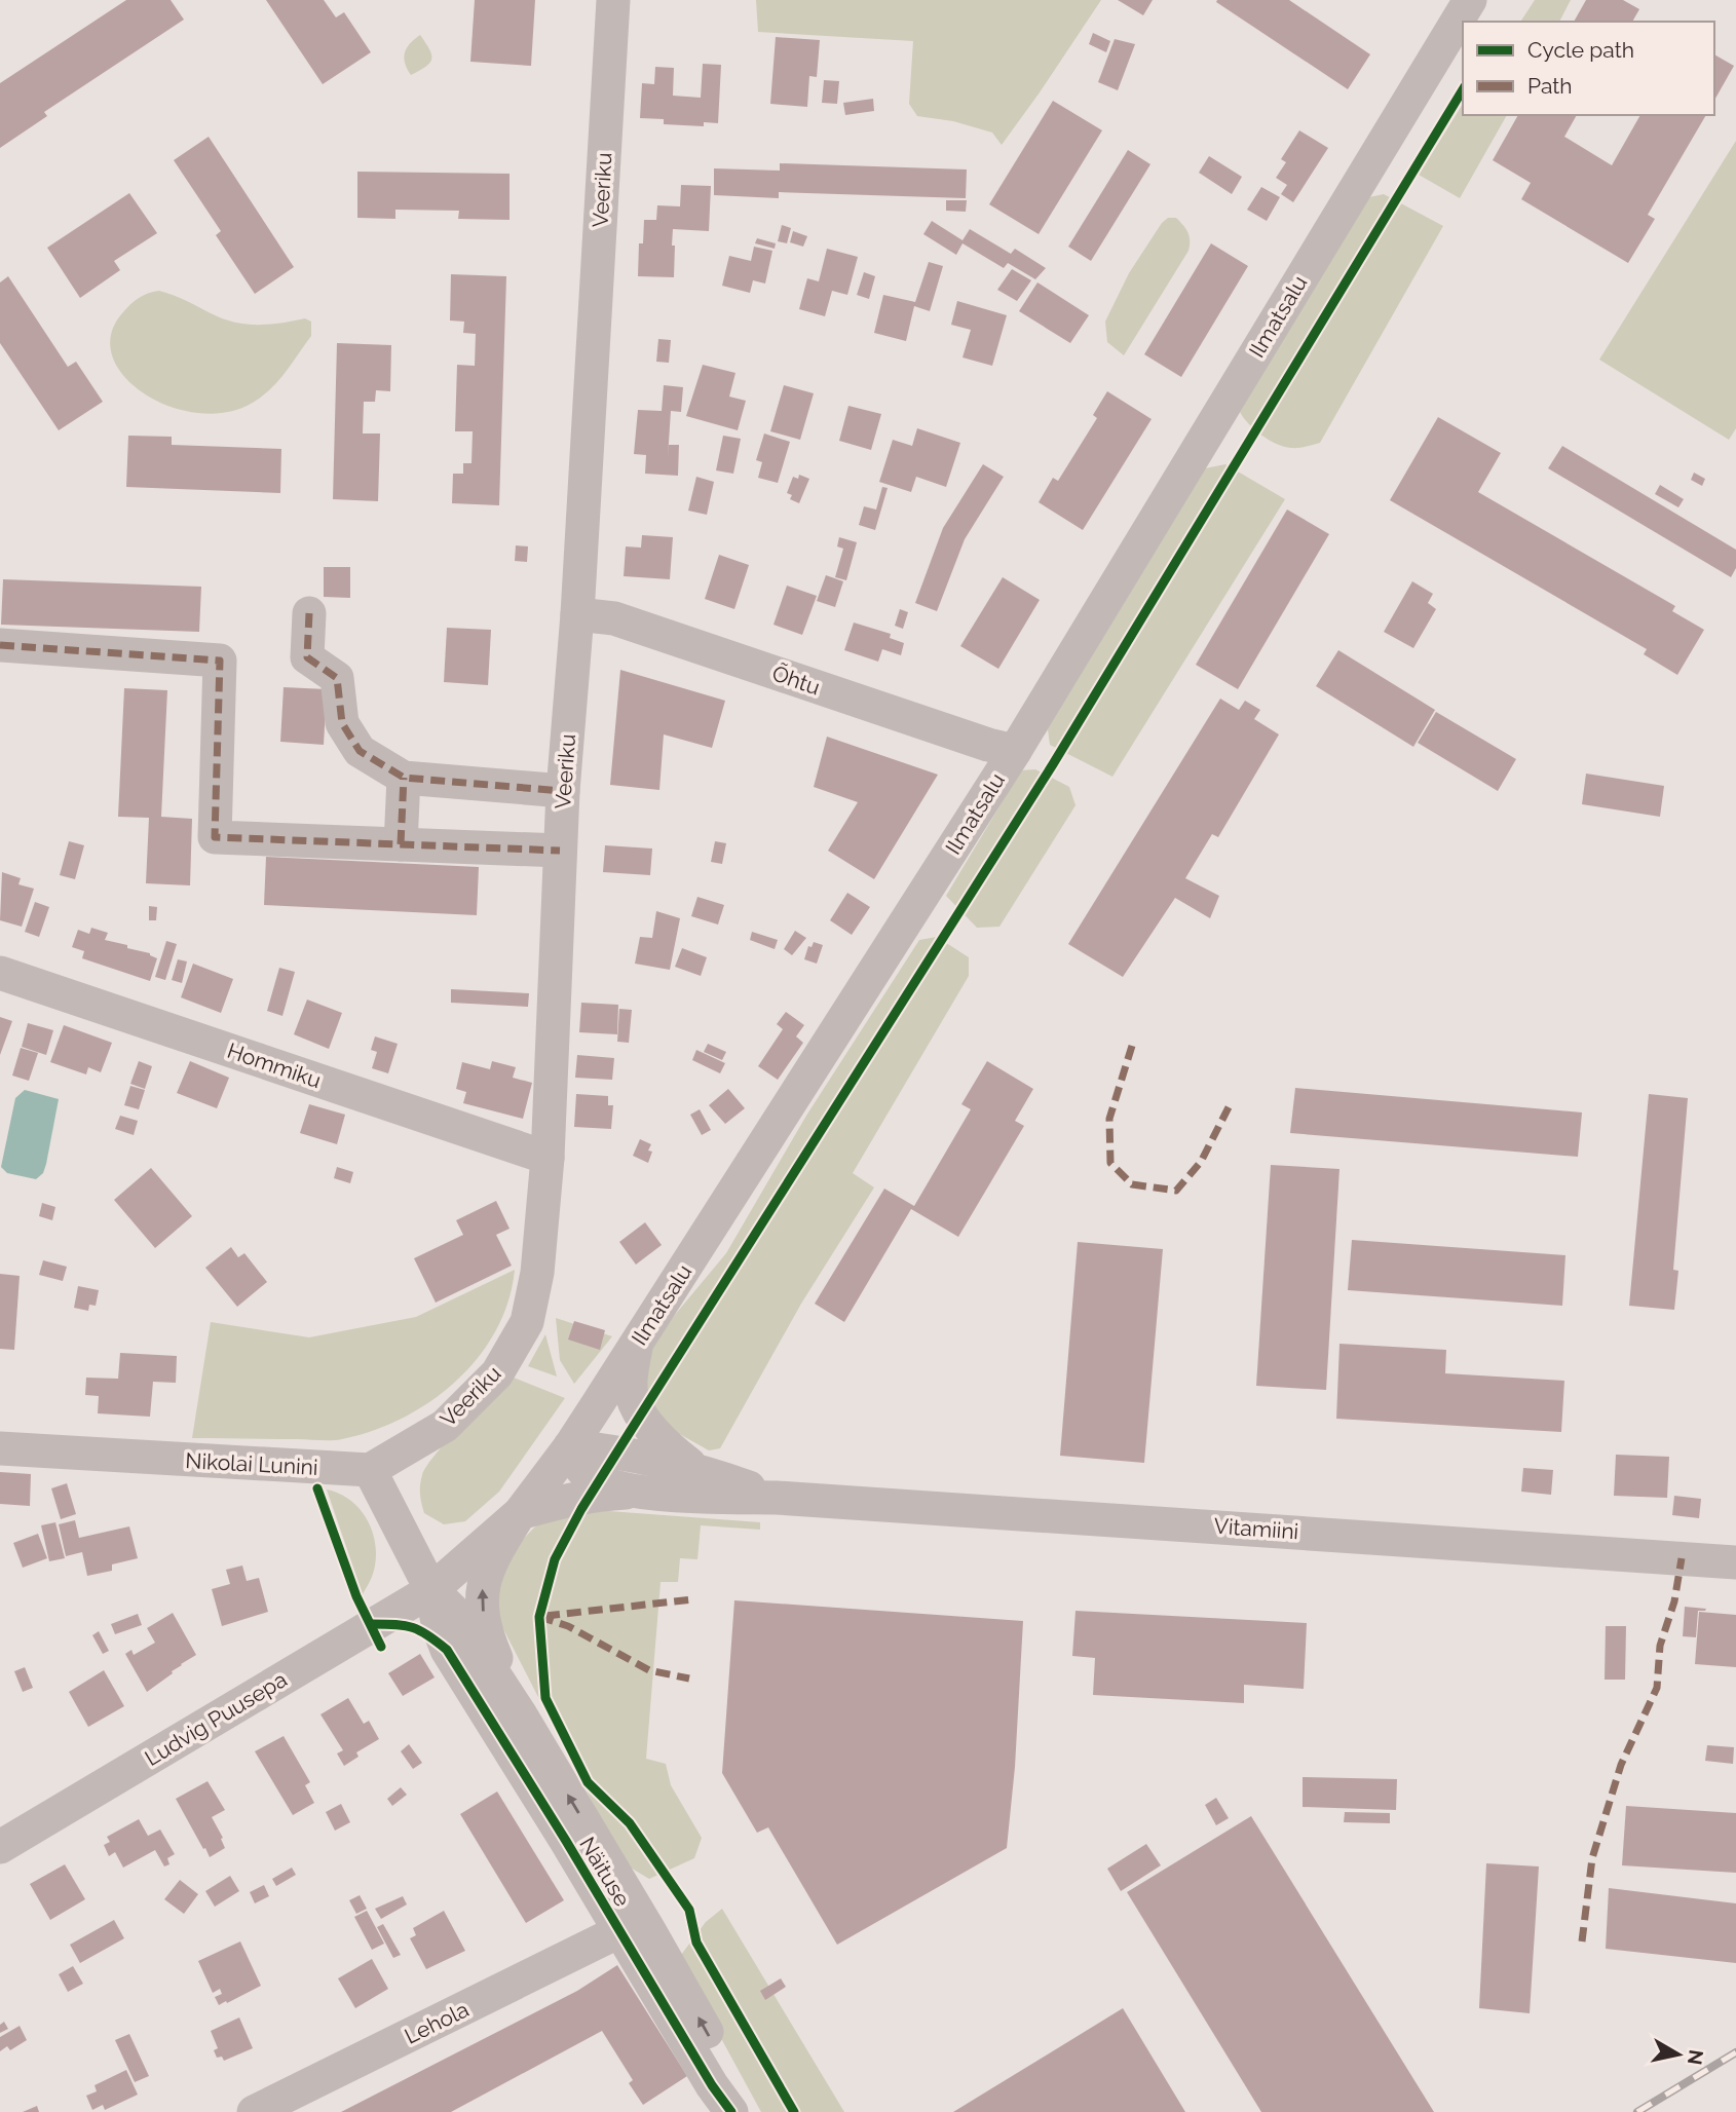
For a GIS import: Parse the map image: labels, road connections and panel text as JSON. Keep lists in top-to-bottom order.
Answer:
{
  "streets": {
    "street": [
      "Veeriku",
      "Ilmatsalu",
      "Õhtu",
      "Hommiku",
      "Nikolai Lunini",
      "Vitamiini",
      "Ludvig Puusepa",
      "Näituse",
      "Lehola"
    ]
  },
  "crossings": [
    ["Veeriku", "Õhtu"],
    ["Veeriku", "Hommiku"],
    ["Veeriku", "Nikolai Lunini"],
    ["Ilmatsalu", "Õhtu"],
    ["Ilmatsalu", "Vitamiini"],
    ["Ilmatsalu", "Ludvig Puusepa"],
    ["Ilmatsalu", "Näituse"],
    ["Ludvig Puusepa", "Näituse"],
    ["Näituse", "Lehola"]
  ],
  "legend": ["Cycle path", "Path"],
  "north": "right"
}
